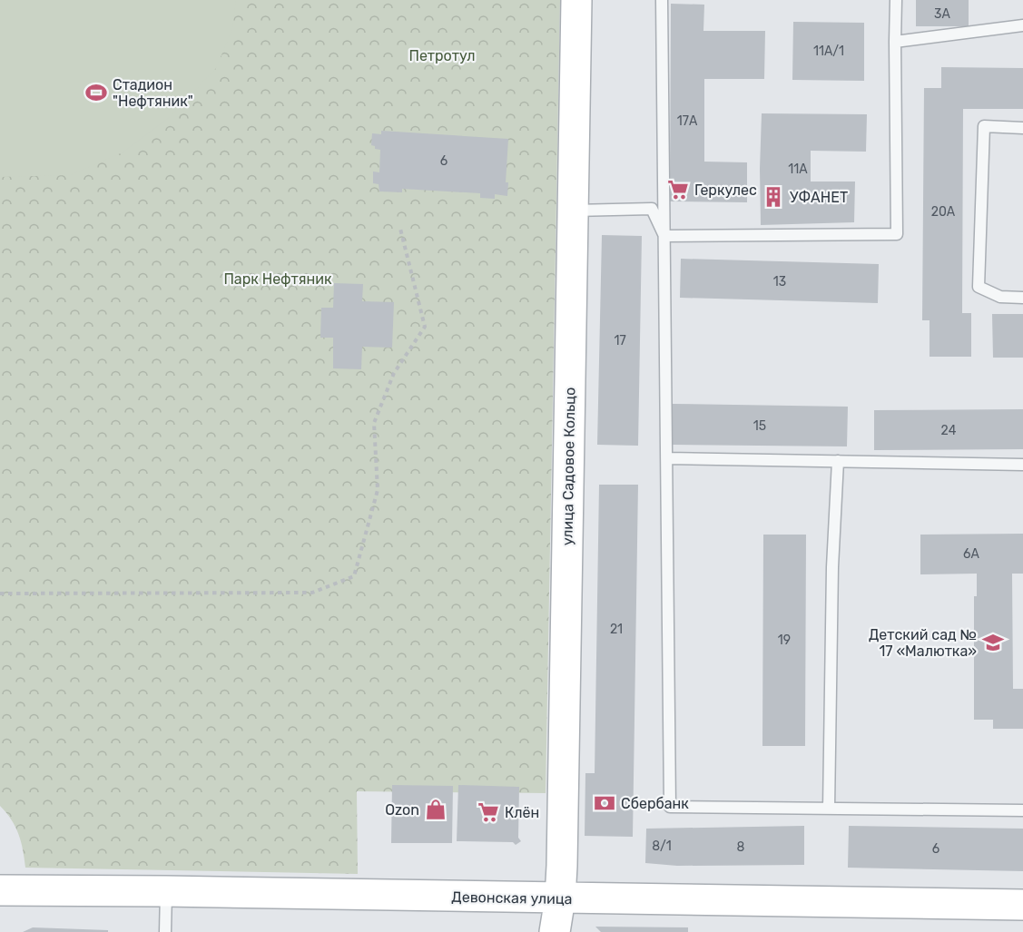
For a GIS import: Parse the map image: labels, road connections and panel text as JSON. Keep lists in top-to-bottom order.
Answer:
{
  "streets": {
    "main road": ["улица Садовое Кольцо", "Девонская улица"]
  },
  "crossings": [
    ["улица Садовое Кольцо", "Девонская улица"]
  ],
  "parks": ["Петротул", "Парк Нефтяник"],
  "places": {
    "sports": ["Стадион \"Нефтяник\""],
    "supermarket": ["Геркулес", "Клён"],
    "building": ["УФАНЕТ"],
    "school or university": ["Детский сад № 17 «Малютка»"],
    "bank": ["Сбербанк"],
    "shop": ["Ozon"]
  },
  "house_numbers": [
    "3А",
    "11А/1",
    "17А",
    "6",
    "11А",
    "20А",
    "13",
    "17",
    "15",
    "24",
    "6А",
    "21",
    "19",
    "8/1",
    "8",
    "6"
  ]
}
